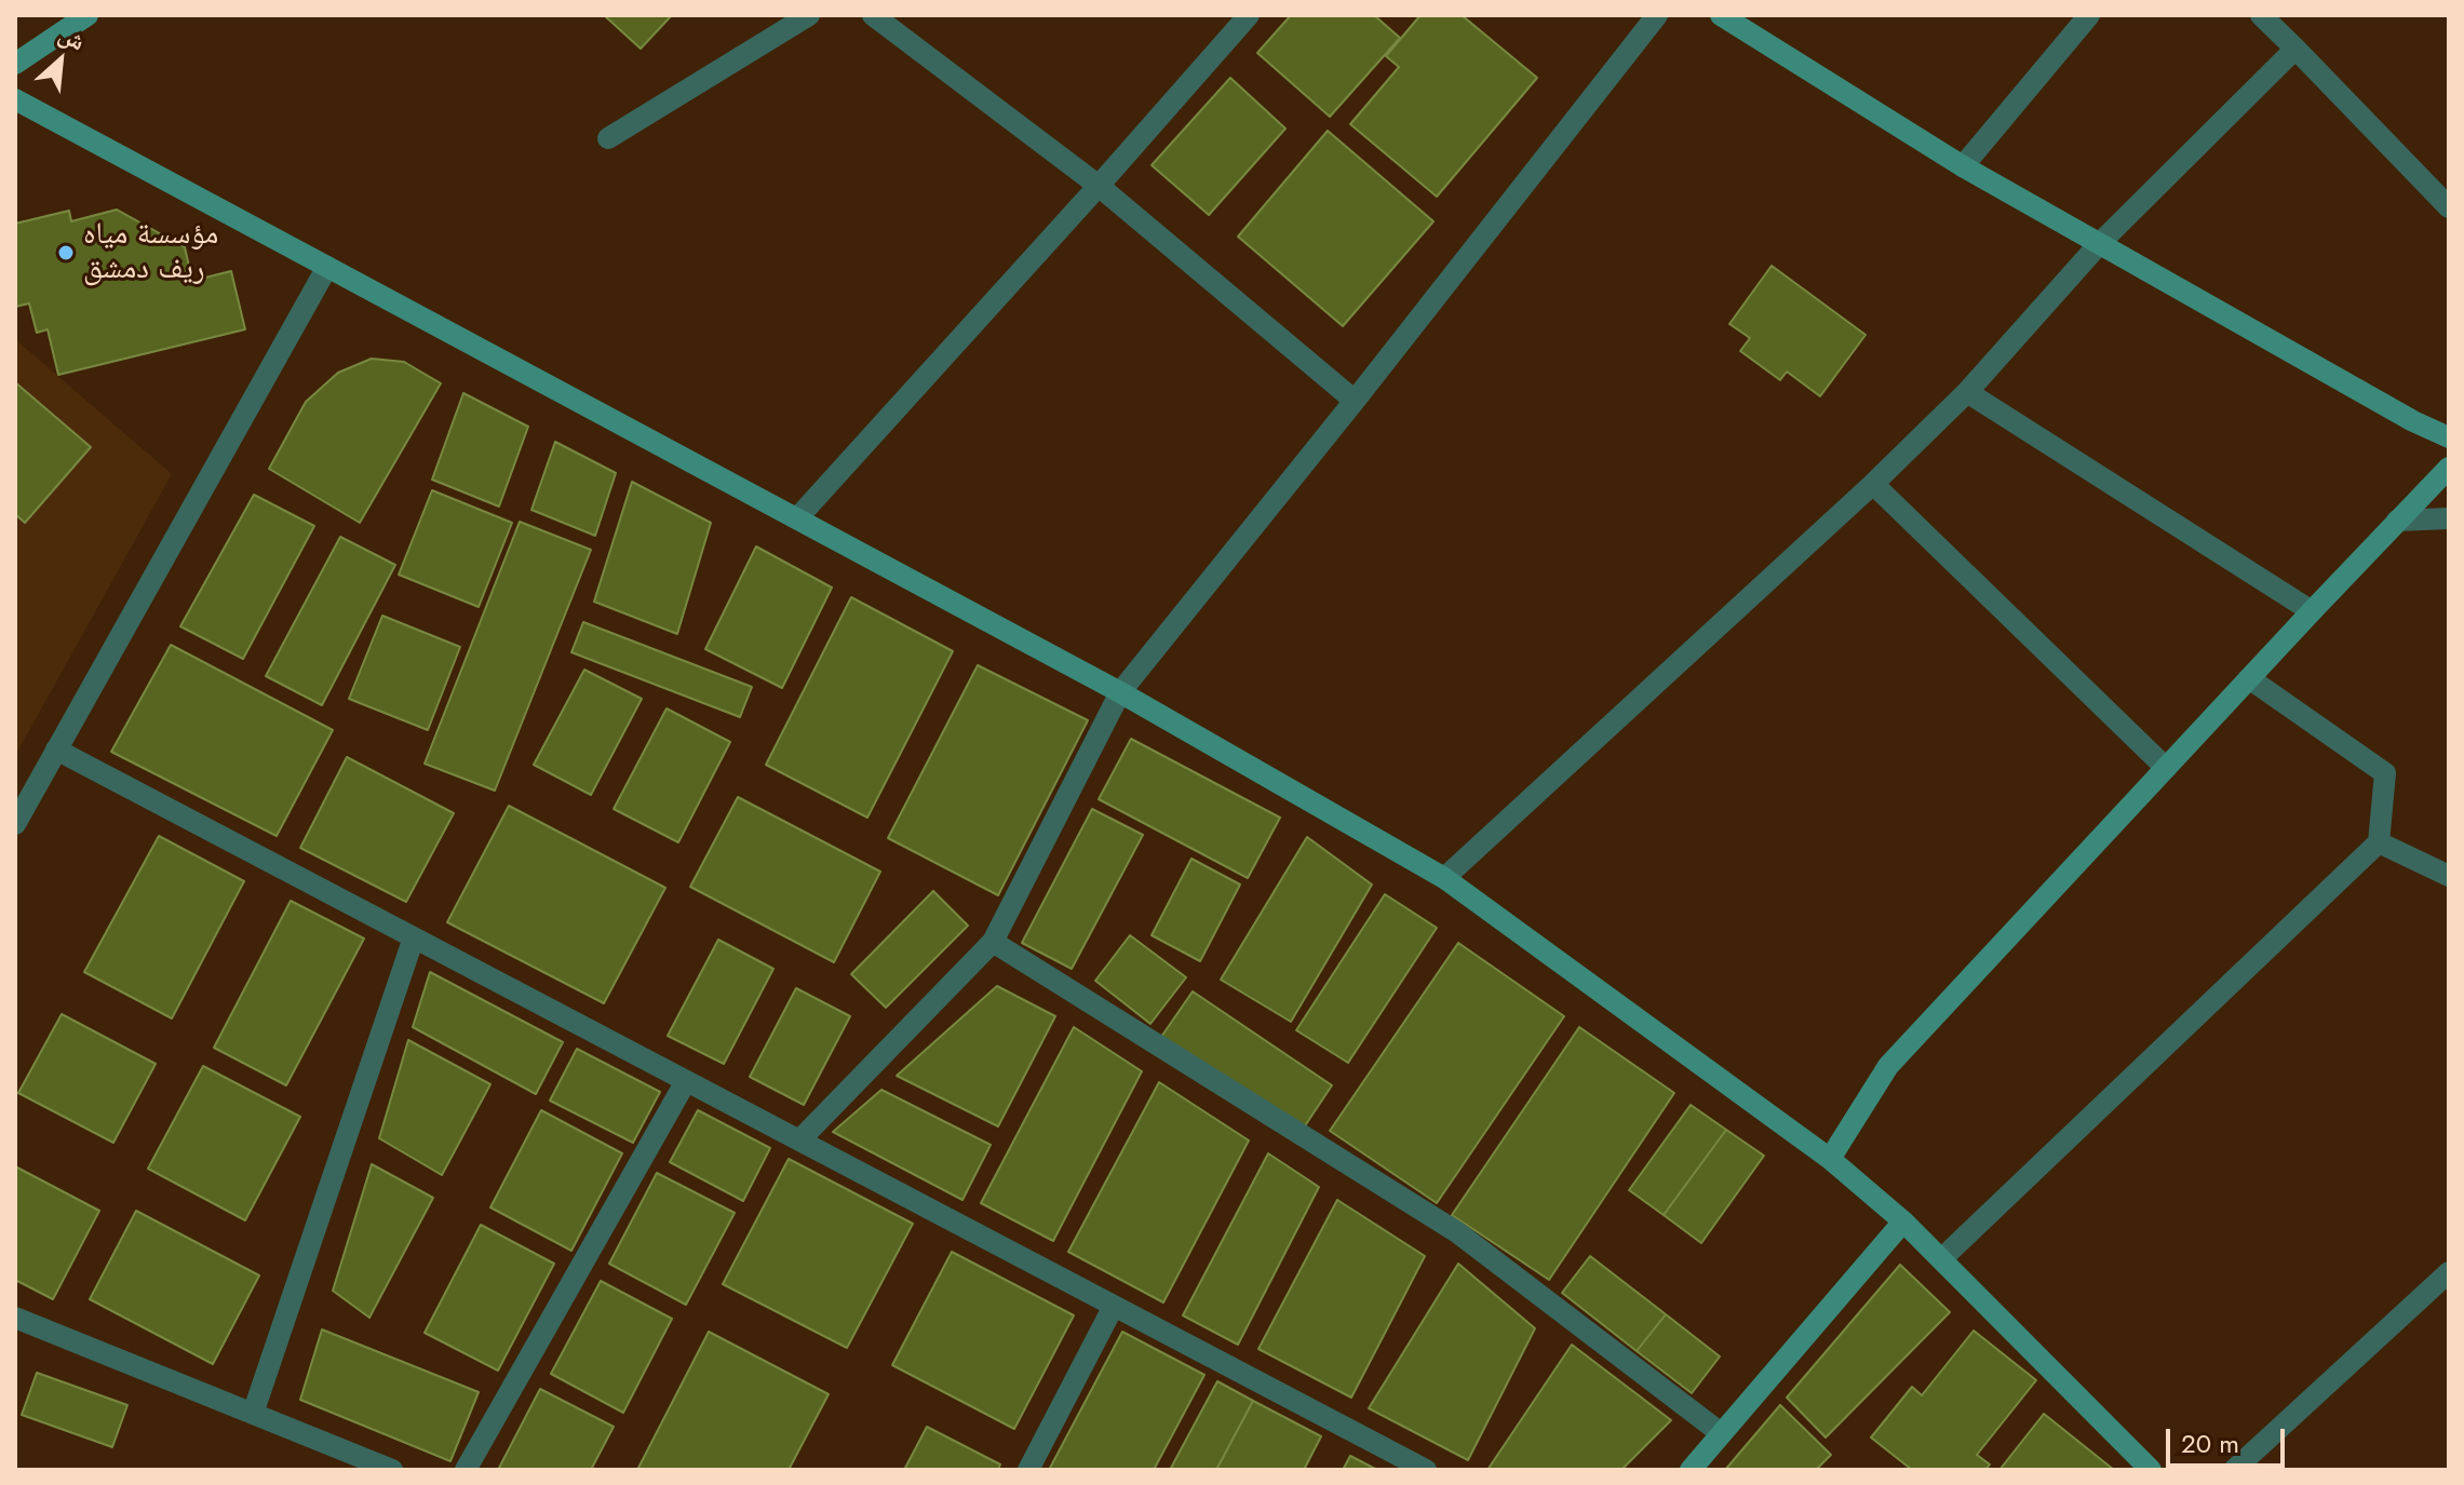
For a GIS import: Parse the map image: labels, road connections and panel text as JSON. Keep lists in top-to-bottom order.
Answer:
{
  "places": ["مؤسسة مياه ريف دمشق"],
  "scale_bar": "20 m",
  "north": "top right"
}
